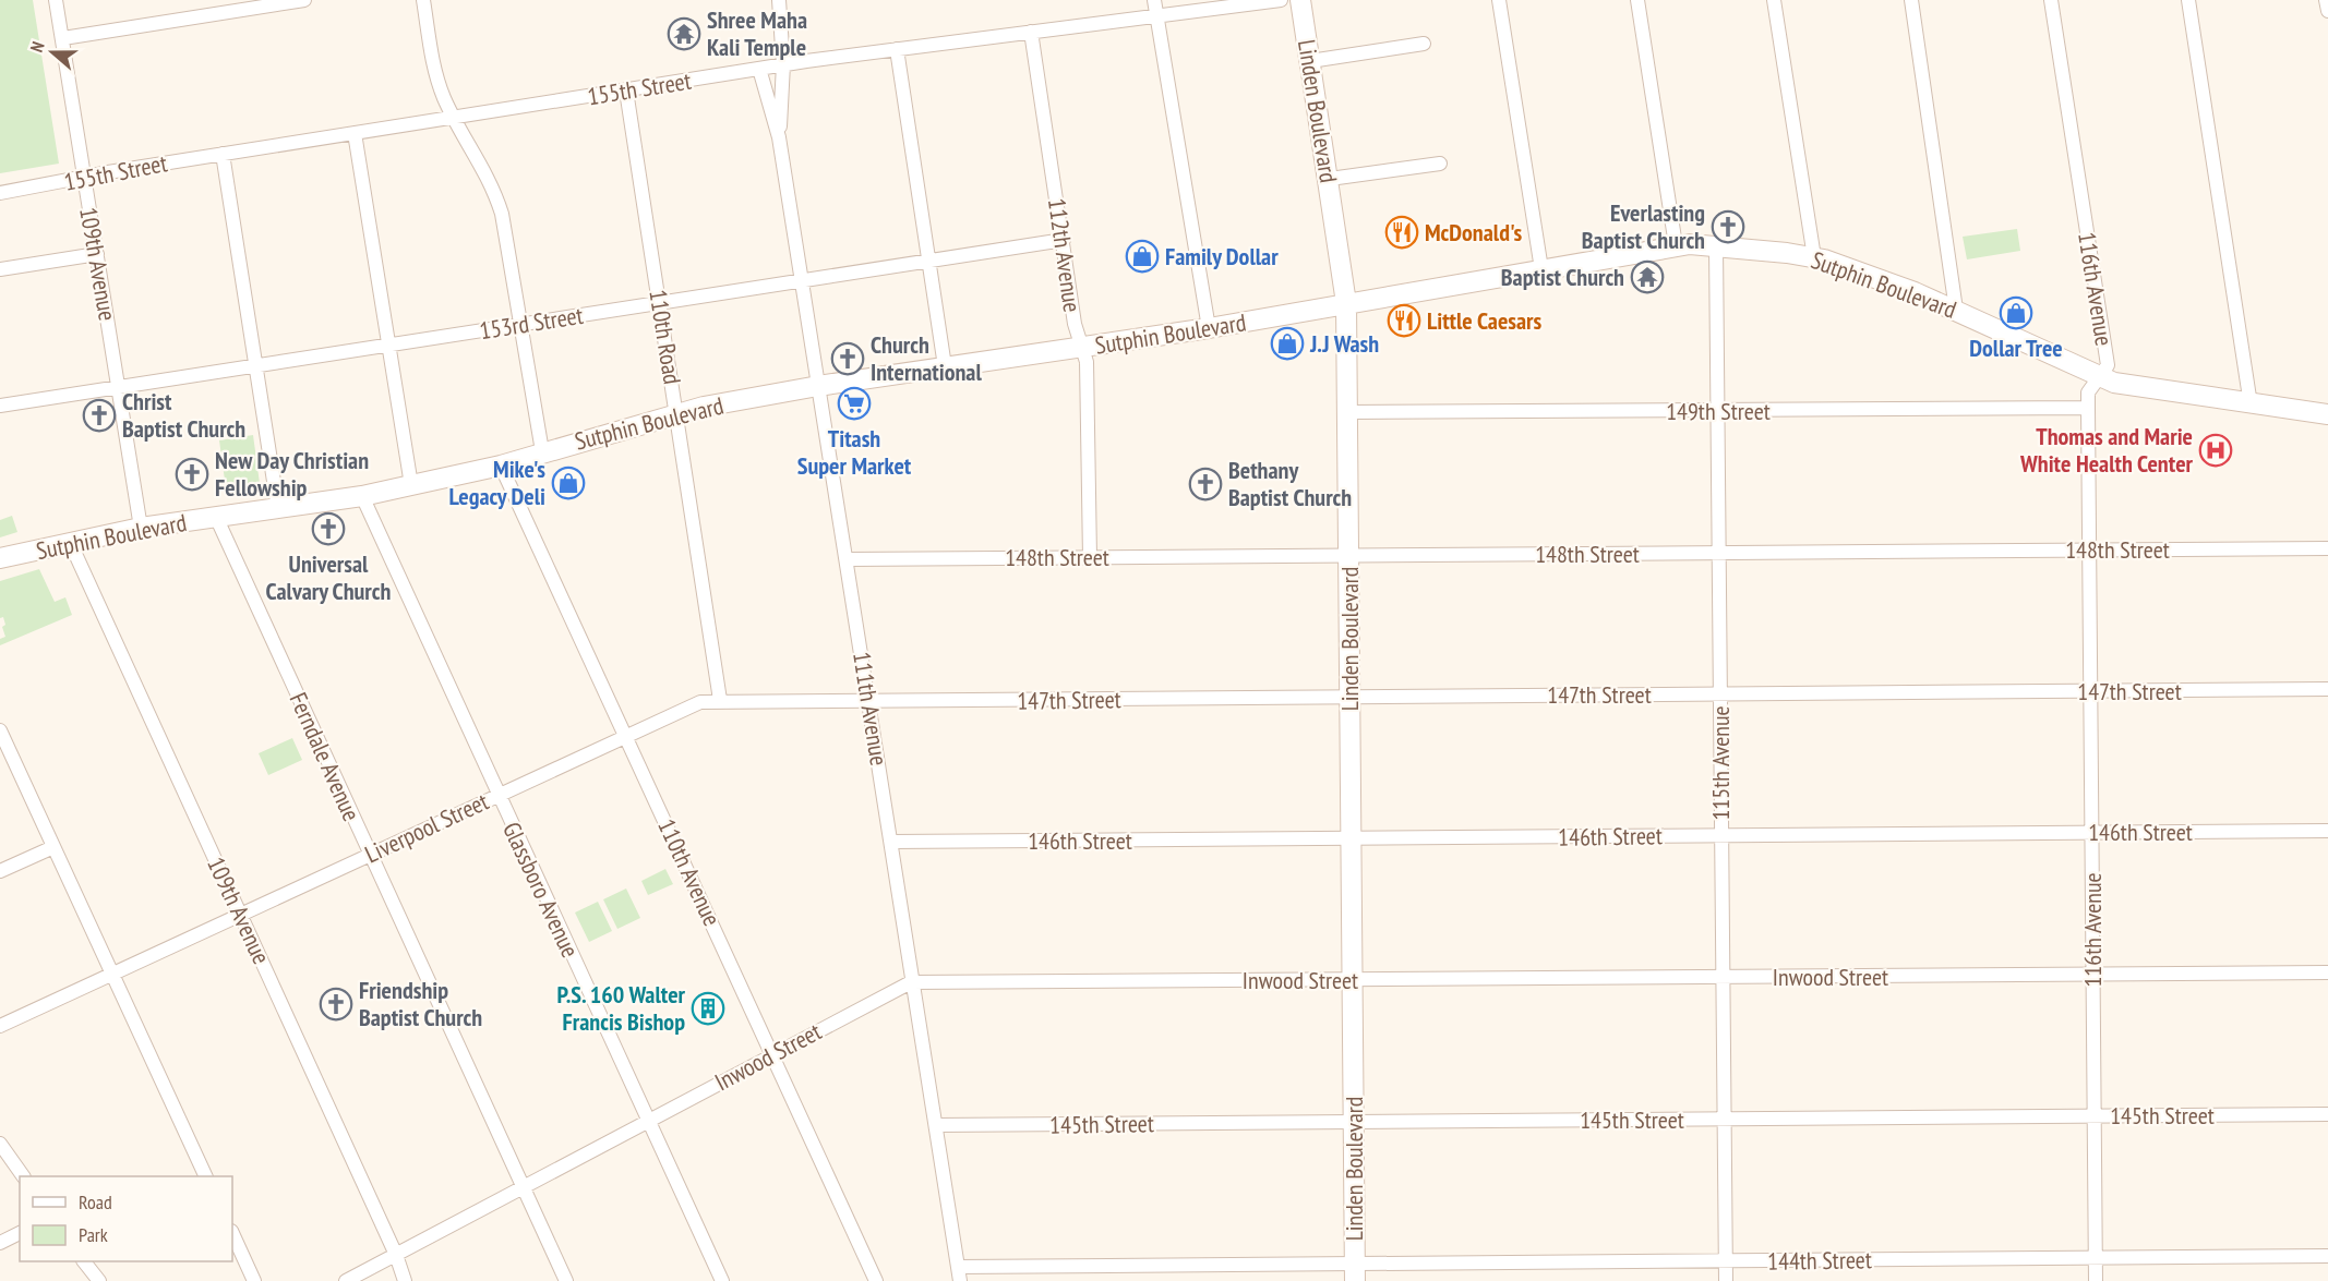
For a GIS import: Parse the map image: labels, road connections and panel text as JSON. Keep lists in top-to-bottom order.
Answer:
{
  "streets": {
    "main road": ["Linden Boulevard", "Sutphin Boulevard"],
    "street": [
      "155th Street",
      "112th Avenue",
      "109th Avenue",
      "116th Avenue",
      "153rd Street",
      "110th Road",
      "149th Street",
      "148th Street",
      "147th Street",
      "111th Avenue",
      "Ferndale Avenue",
      "115th Avenue",
      "Liverpool Street",
      "146th Street",
      "110th Avenue",
      "Glassboro Avenue",
      "Inwood Street",
      "145th Street",
      "144th Street"
    ]
  },
  "crossings": [
    ["155th Street", "112th Avenue"],
    ["155th Street", "109th Avenue"],
    ["155th Street", "110th Road"],
    ["155th Street", "111th Avenue"],
    ["Linden Boulevard", "Sutphin Boulevard"],
    ["Linden Boulevard", "149th Street"],
    ["Linden Boulevard", "148th Street"],
    ["Linden Boulevard", "147th Street"],
    ["Linden Boulevard", "146th Street"],
    ["Linden Boulevard", "Inwood Street"],
    ["Linden Boulevard", "145th Street"],
    ["Linden Boulevard", "144th Street"],
    ["112th Avenue", "Sutphin Boulevard"],
    ["112th Avenue", "153rd Street"],
    ["112th Avenue", "148th Street"],
    ["109th Avenue", "Sutphin Boulevard"],
    ["109th Avenue", "153rd Street"],
    ["109th Avenue", "Liverpool Street"],
    ["109th Avenue", "Inwood Street"],
    ["Sutphin Boulevard", "116th Avenue"],
    ["Sutphin Boulevard", "110th Road"],
    ["Sutphin Boulevard", "111th Avenue"],
    ["Sutphin Boulevard", "Ferndale Avenue"],
    ["Sutphin Boulevard", "115th Avenue"],
    ["Sutphin Boulevard", "110th Avenue"],
    ["Sutphin Boulevard", "Glassboro Avenue"],
    ["116th Avenue", "149th Street"],
    ["116th Avenue", "148th Street"],
    ["116th Avenue", "147th Street"],
    ["116th Avenue", "146th Street"],
    ["116th Avenue", "Inwood Street"],
    ["116th Avenue", "145th Street"],
    ["116th Avenue", "144th Street"],
    ["153rd Street", "110th Road"],
    ["153rd Street", "111th Avenue"],
    ["110th Road", "Liverpool Street"],
    ["149th Street", "115th Avenue"],
    ["148th Street", "111th Avenue"],
    ["148th Street", "115th Avenue"],
    ["147th Street", "111th Avenue"],
    ["147th Street", "115th Avenue"],
    ["147th Street", "Liverpool Street"],
    ["111th Avenue", "Liverpool Street"],
    ["111th Avenue", "146th Street"],
    ["111th Avenue", "Inwood Street"],
    ["111th Avenue", "145th Street"],
    ["111th Avenue", "144th Street"],
    ["Ferndale Avenue", "Liverpool Street"],
    ["Ferndale Avenue", "Inwood Street"],
    ["115th Avenue", "146th Street"],
    ["115th Avenue", "Inwood Street"],
    ["115th Avenue", "145th Street"],
    ["115th Avenue", "144th Street"],
    ["Liverpool Street", "110th Avenue"],
    ["Liverpool Street", "Glassboro Avenue"],
    ["110th Avenue", "Inwood Street"],
    ["Glassboro Avenue", "Inwood Street"]
  ],
  "places": {
    "temple": ["Shree Maha Kali Temple", "Baptist Church"],
    "church": [
      "Everlasting Baptist Church",
      "Church International",
      "Christ Baptist Church",
      "New Day Christian Fellowship",
      "Bethany Baptist Church",
      "Universal Calvary Church",
      "Friendship Baptist Church"
    ],
    "restaurant": ["McDonald's", "Little Caesars"],
    "shop": [
      "Family Dollar",
      "Dollar Tree",
      "J.J Wash",
      "Mike's Legacy Deli"
    ],
    "supermarket": ["Titash Super Market"],
    "hospital": ["Thomas and Marie White Health Center"],
    "building": ["P.S. 160 Walter Francis Bishop"]
  },
  "legend": ["Road", "Park"],
  "north": "left"
}
